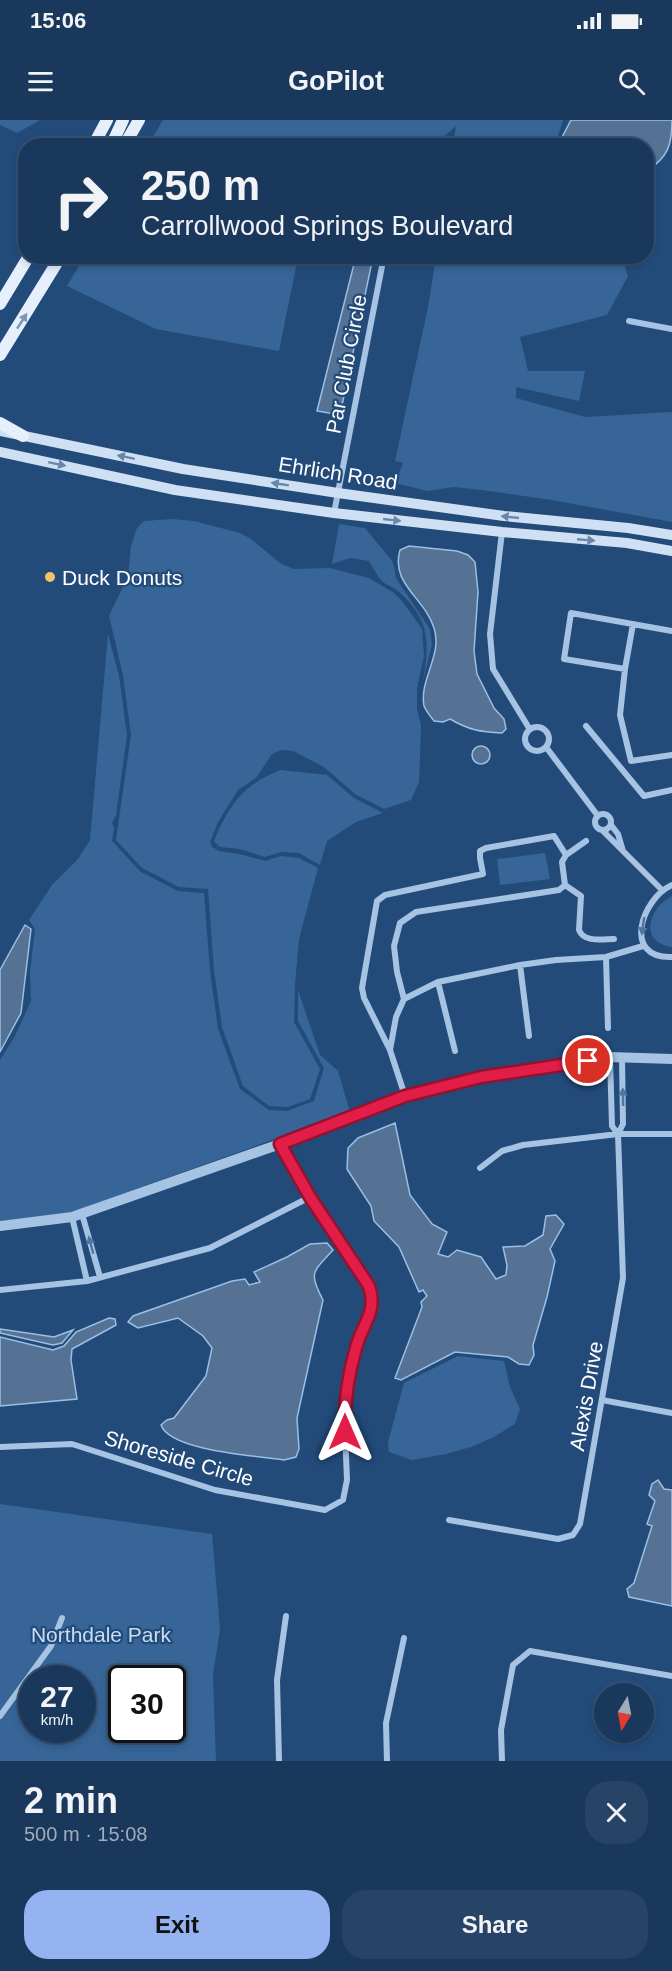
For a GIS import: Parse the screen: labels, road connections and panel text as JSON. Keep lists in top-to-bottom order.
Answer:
{
  "streets": {
    "main road": ["Ehrlich Road"],
    "street": ["Par Club Circle", "Alexis Drive", "Shoreside Circle"]
  },
  "crossings": [
    ["Par Club Circle", "Ehrlich Road"]
  ],
  "parks": ["Northdale Park"],
  "places": ["Duck Donuts"],
  "north": "bottom",
  "page": {
    "status": "15:06",
    "header": "GoPilot",
    "turn": ["250 m", "Carrollwood Springs Boulevard"],
    "speed": "27 km/h",
    "limit": "30",
    "heading": ["2 min", "500 m · 15:08"],
    "buttons": ["Exit", "Share"]
  }
}
